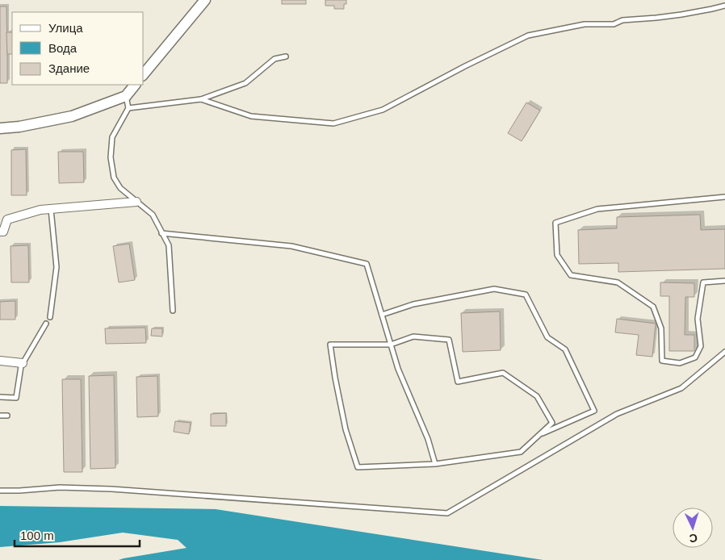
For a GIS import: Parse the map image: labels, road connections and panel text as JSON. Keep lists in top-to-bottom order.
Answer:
{
  "legend": ["Улица", "Вода", "Здание"],
  "scale_bar": "100 m",
  "north": "bottom"
}
